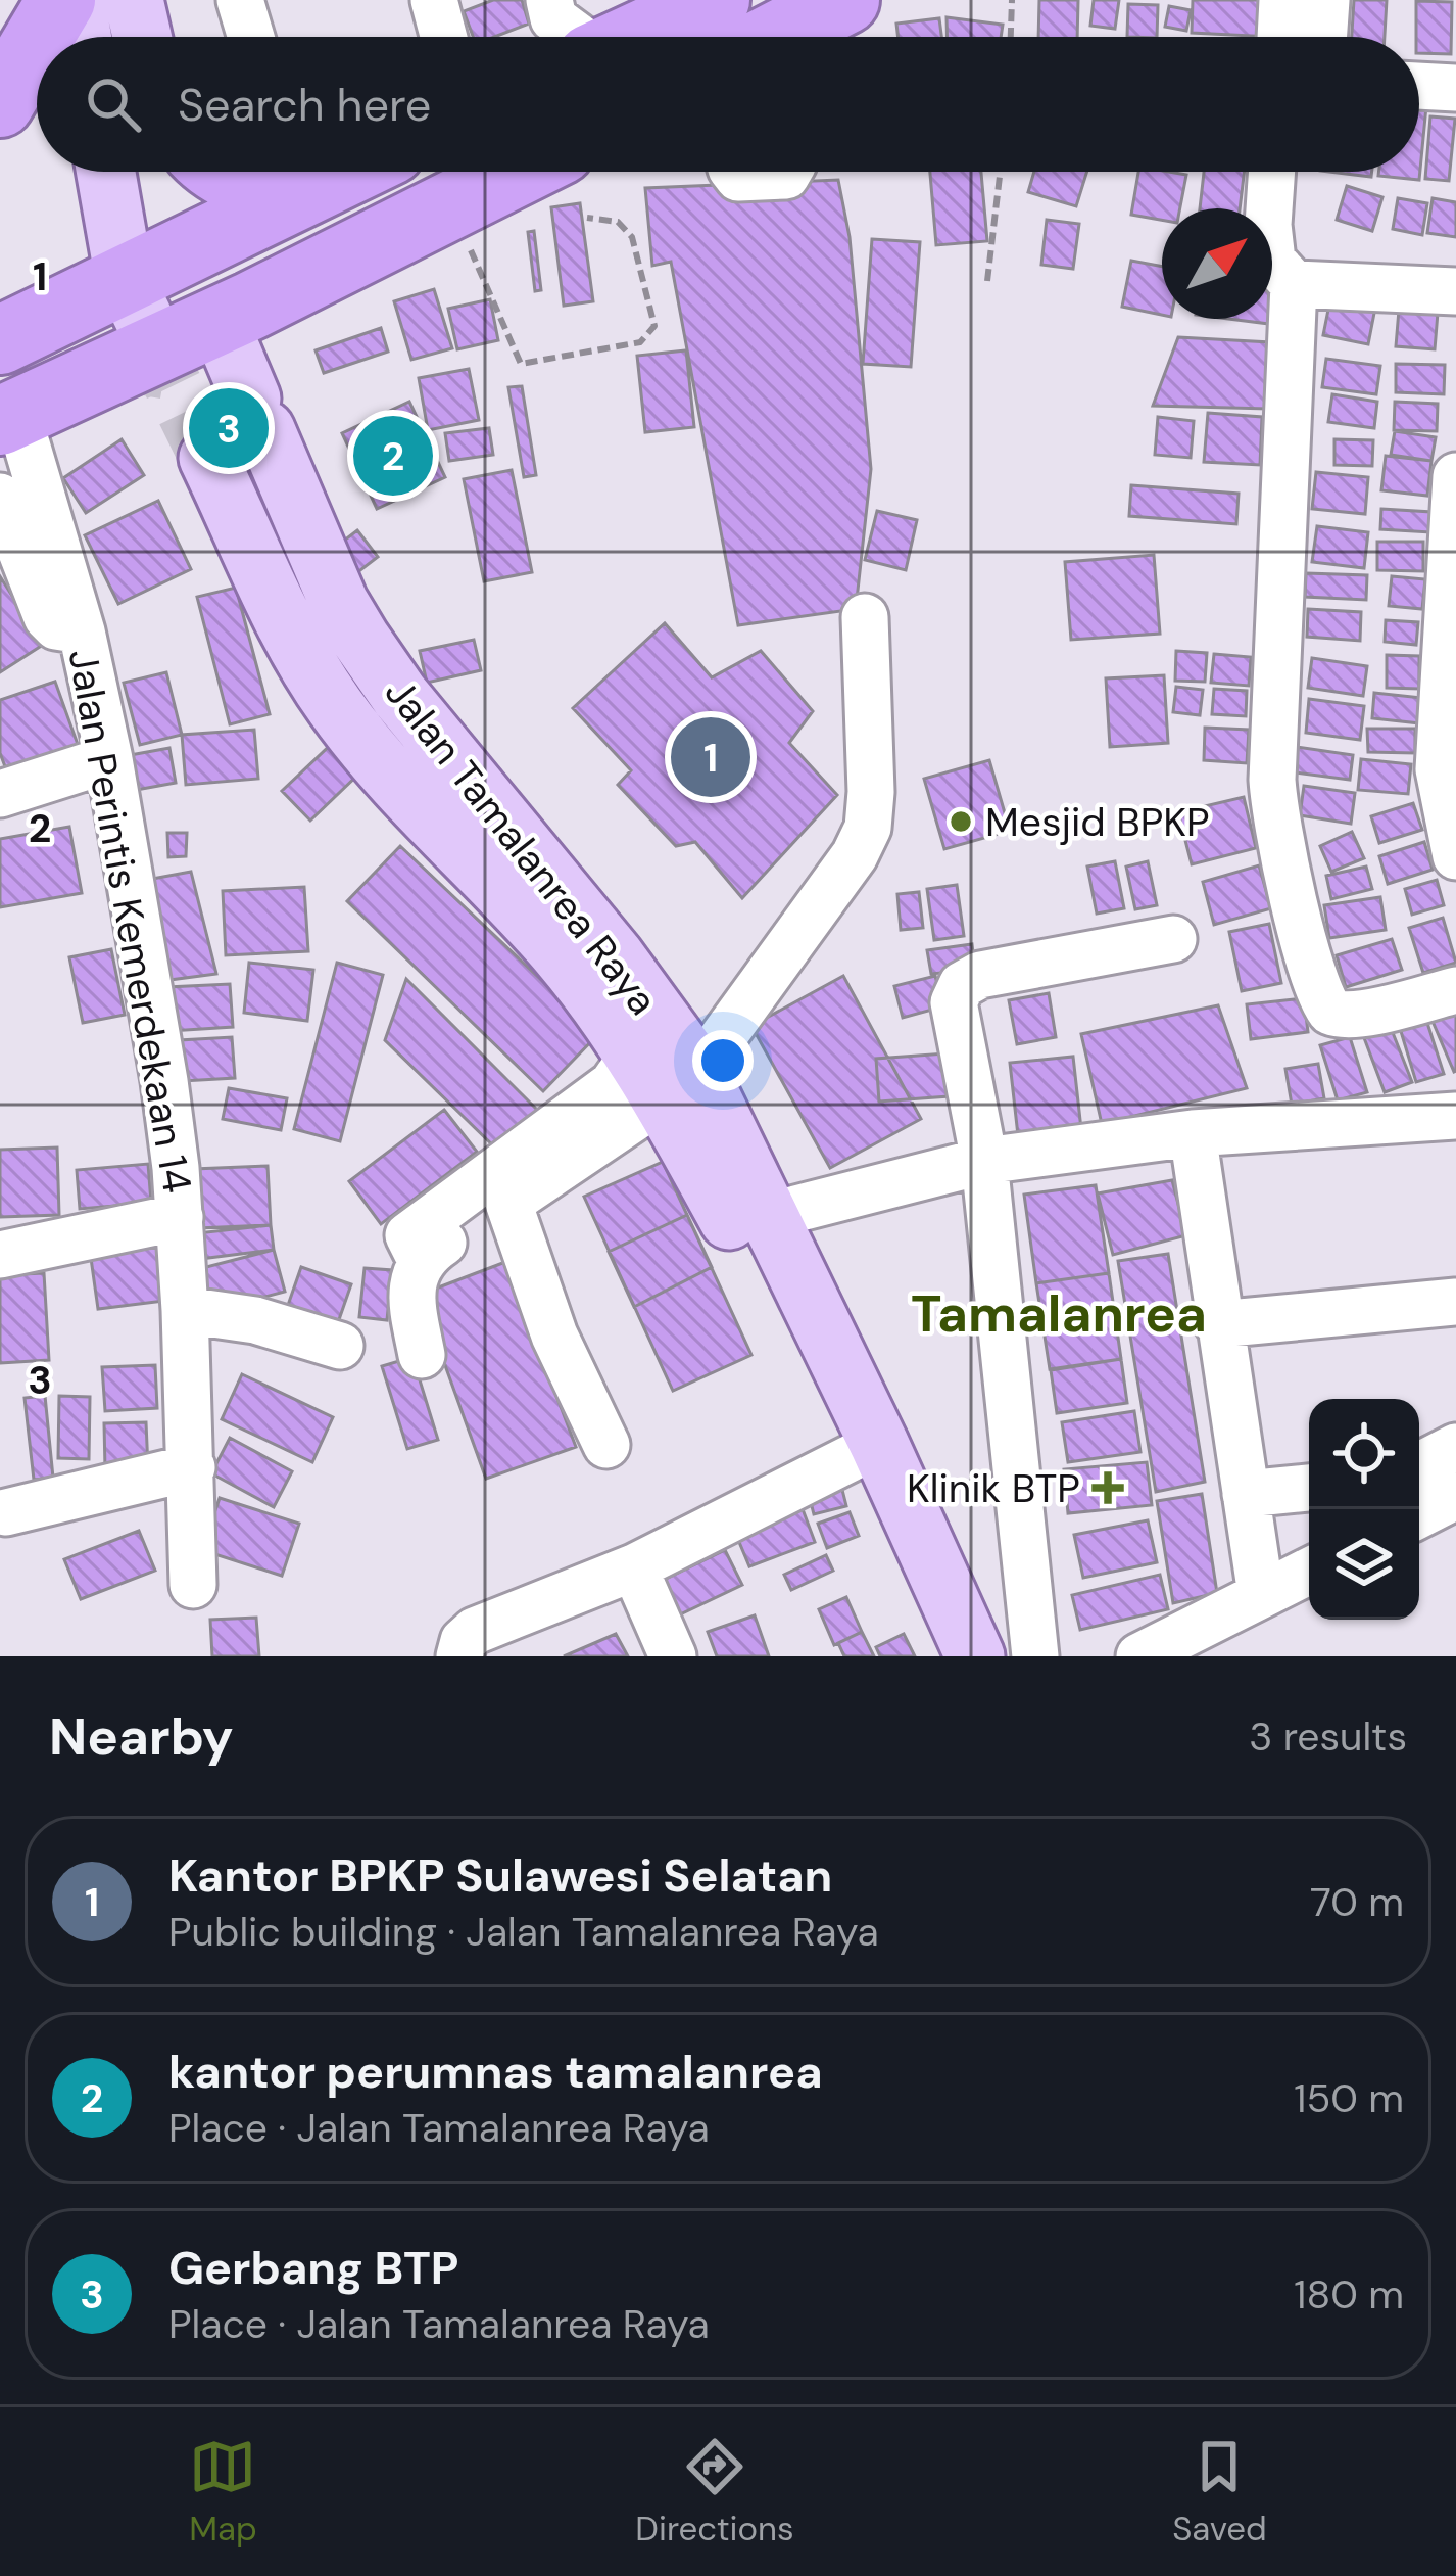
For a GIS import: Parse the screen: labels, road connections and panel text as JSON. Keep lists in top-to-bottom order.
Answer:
{
  "streets": {
    "main road": ["Jalan Tamalanrea Raya"],
    "street": ["Jalan Perintis Kemerdekaan 14"]
  },
  "districts": ["Tamalanrea"],
  "places": {
    "other": ["Mesjid BPKP"],
    "health": ["Klinik BTP"]
  },
  "north": "top right",
  "page": {
    "search": "Search here",
    "pins": ["3", "2", "1"],
    "heading": ["Nearby", "3 results"],
    "list": [
      {
        "mark": "1",
        "name": "Kantor BPKP Sulawesi Selatan",
        "note": "Public building · Jalan Tamalanrea Raya",
        "value": "70 m"
      },
      {
        "mark": "2",
        "name": "kantor perumnas tamalanrea",
        "note": "Place · Jalan Tamalanrea Raya",
        "value": "150 m"
      },
      {
        "mark": "3",
        "name": "Gerbang BTP",
        "note": "Place · Jalan Tamalanrea Raya",
        "value": "180 m"
      }
    ],
    "nav": ["Map", "Directions", "Saved"]
  },
  "grid": {
    "rows": ["1", "2", "3"]
  }
}
